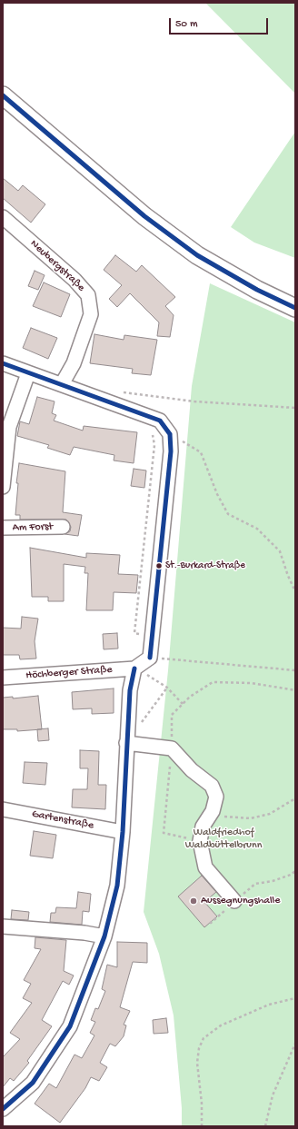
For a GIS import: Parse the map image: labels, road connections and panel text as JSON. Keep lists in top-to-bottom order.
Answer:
{
  "streets": {
    "street": [
      "Neubergstraße",
      "Am Forst",
      "Höchberger Straße",
      "Gartenstraße"
    ]
  },
  "parks": ["Waldfriedhof Waldbüttelbrunn"],
  "places": ["St.-Burkard-Straße", "Aussegnungshalle"],
  "scale_bar": "50 m"
}
